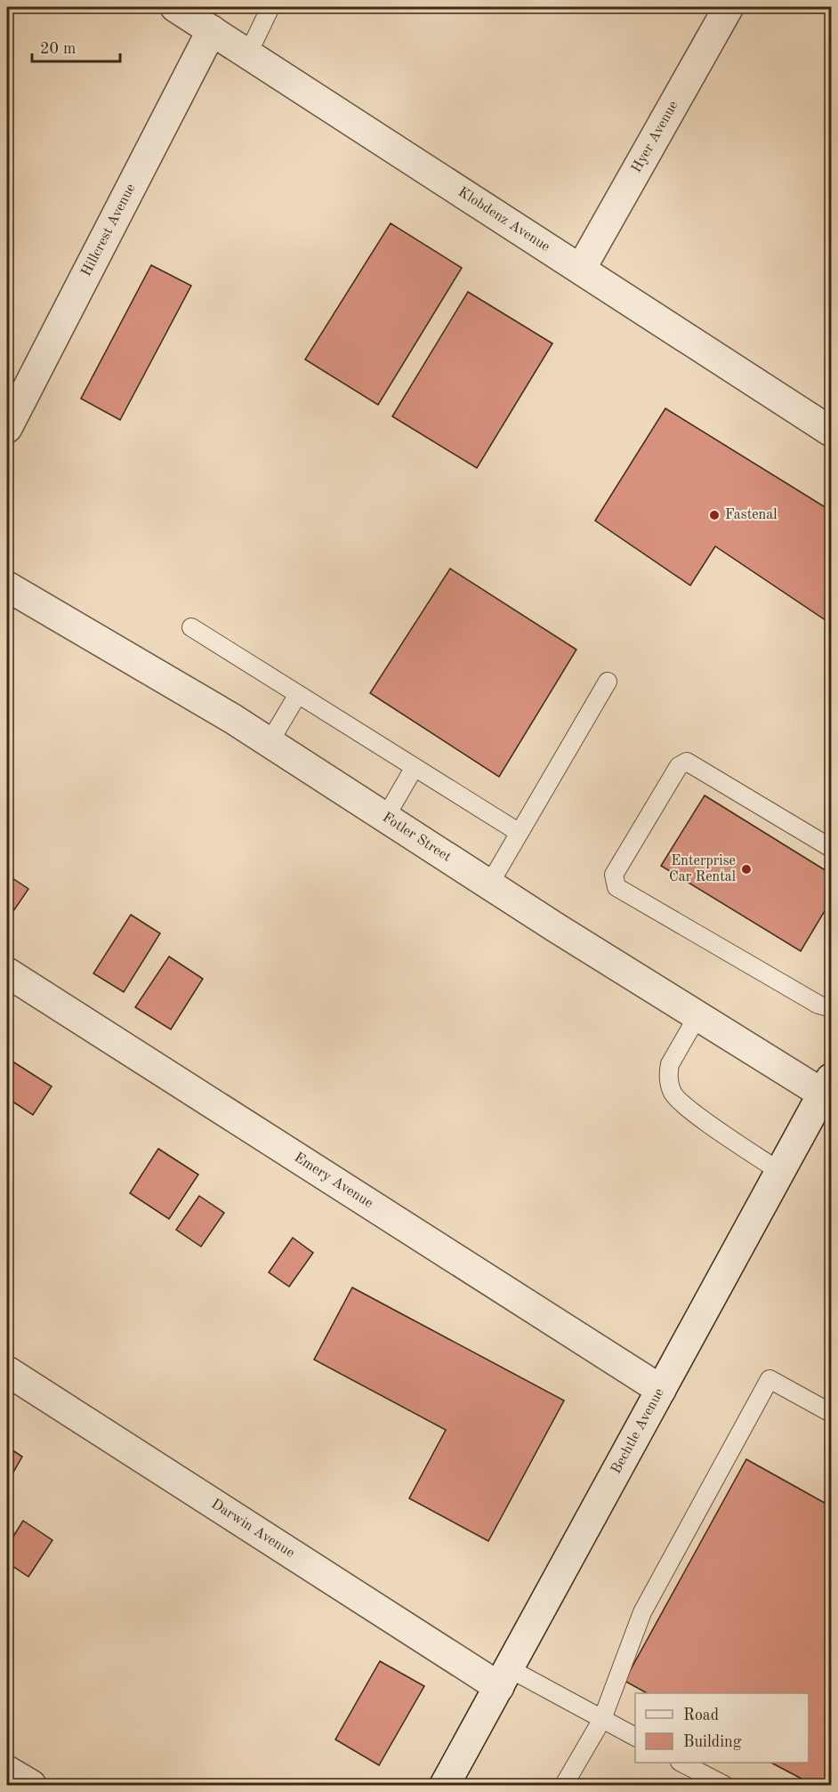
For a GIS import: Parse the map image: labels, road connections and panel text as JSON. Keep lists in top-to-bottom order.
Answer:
{
  "streets": {
    "street": [
      "Hyer Avenue",
      "Klobdenz Avenue",
      "Hillcrest Avenue",
      "Fotler Street",
      "Emery Avenue",
      "Bechtle Avenue",
      "Darwin Avenue"
    ]
  },
  "crossings": [
    ["Hyer Avenue", "Klobdenz Avenue"],
    ["Klobdenz Avenue", "Hillcrest Avenue"],
    ["Fotler Street", "Bechtle Avenue"],
    ["Emery Avenue", "Bechtle Avenue"],
    ["Bechtle Avenue", "Darwin Avenue"]
  ],
  "places": ["Fastenal", "Enterprise Car Rental"],
  "legend": ["Road", "Building"],
  "scale_bar": "20 m"
}
